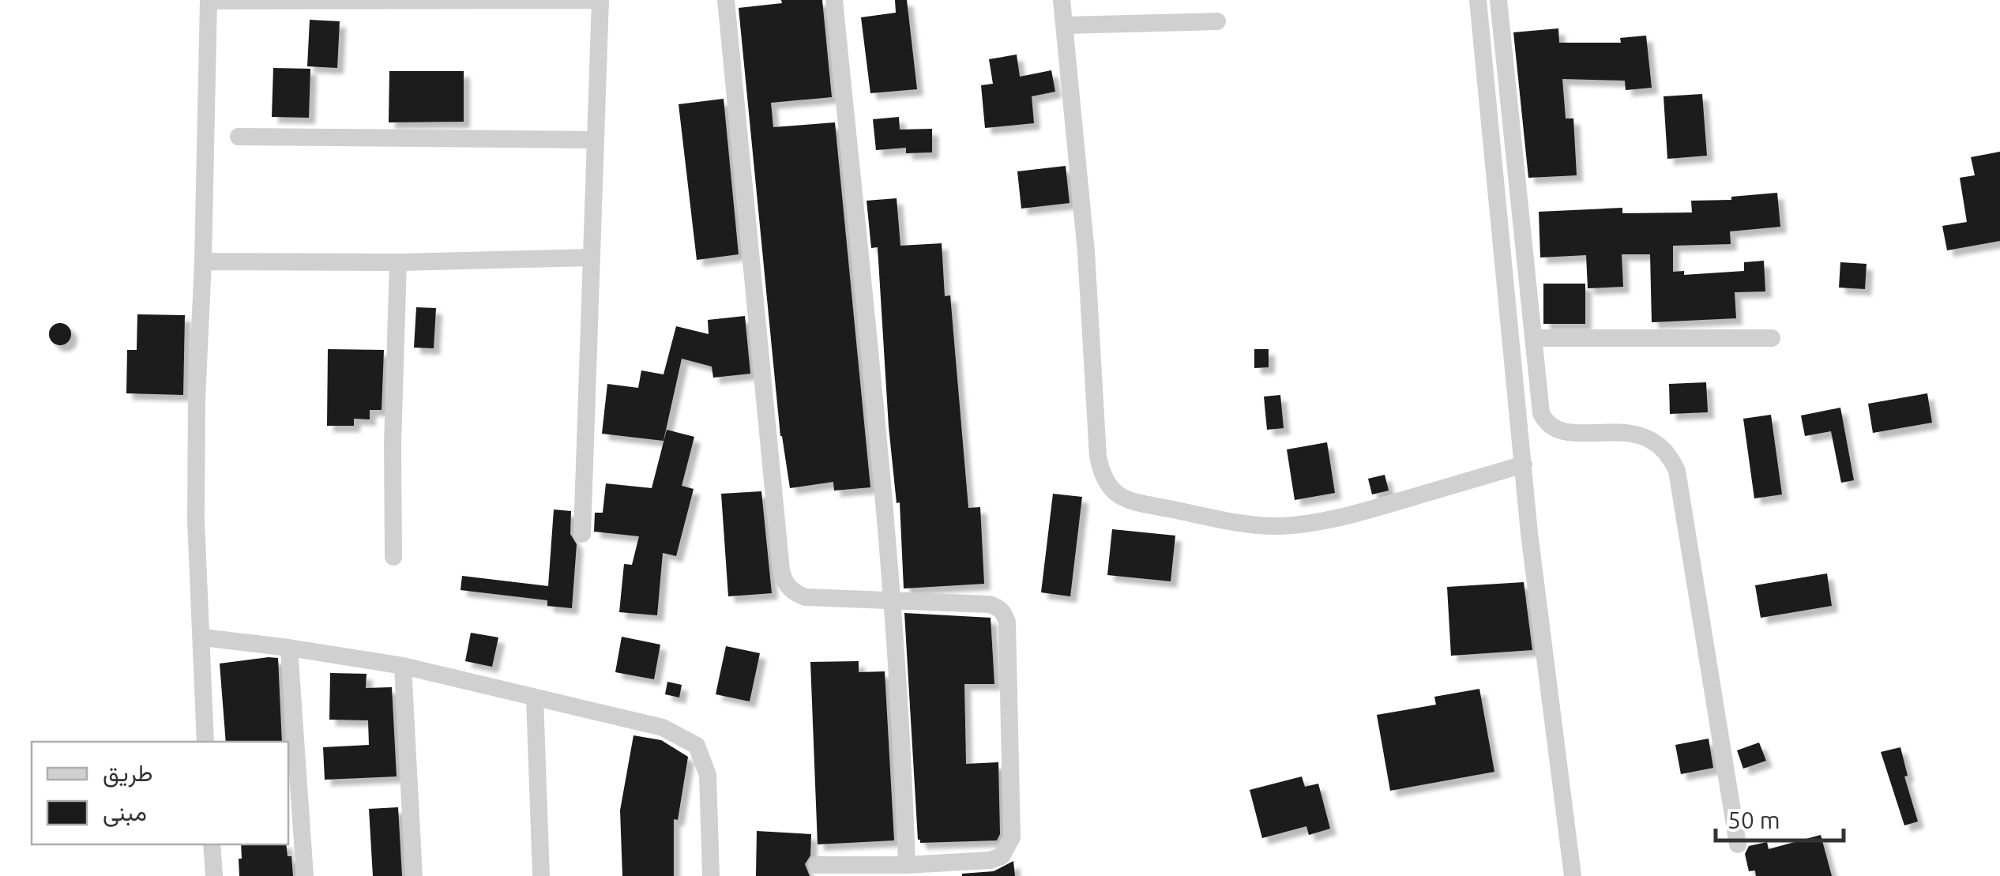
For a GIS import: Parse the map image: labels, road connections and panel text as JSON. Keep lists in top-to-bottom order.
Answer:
{
  "legend": ["طريق", "مبنى"],
  "scale_bar": "50 m"
}
